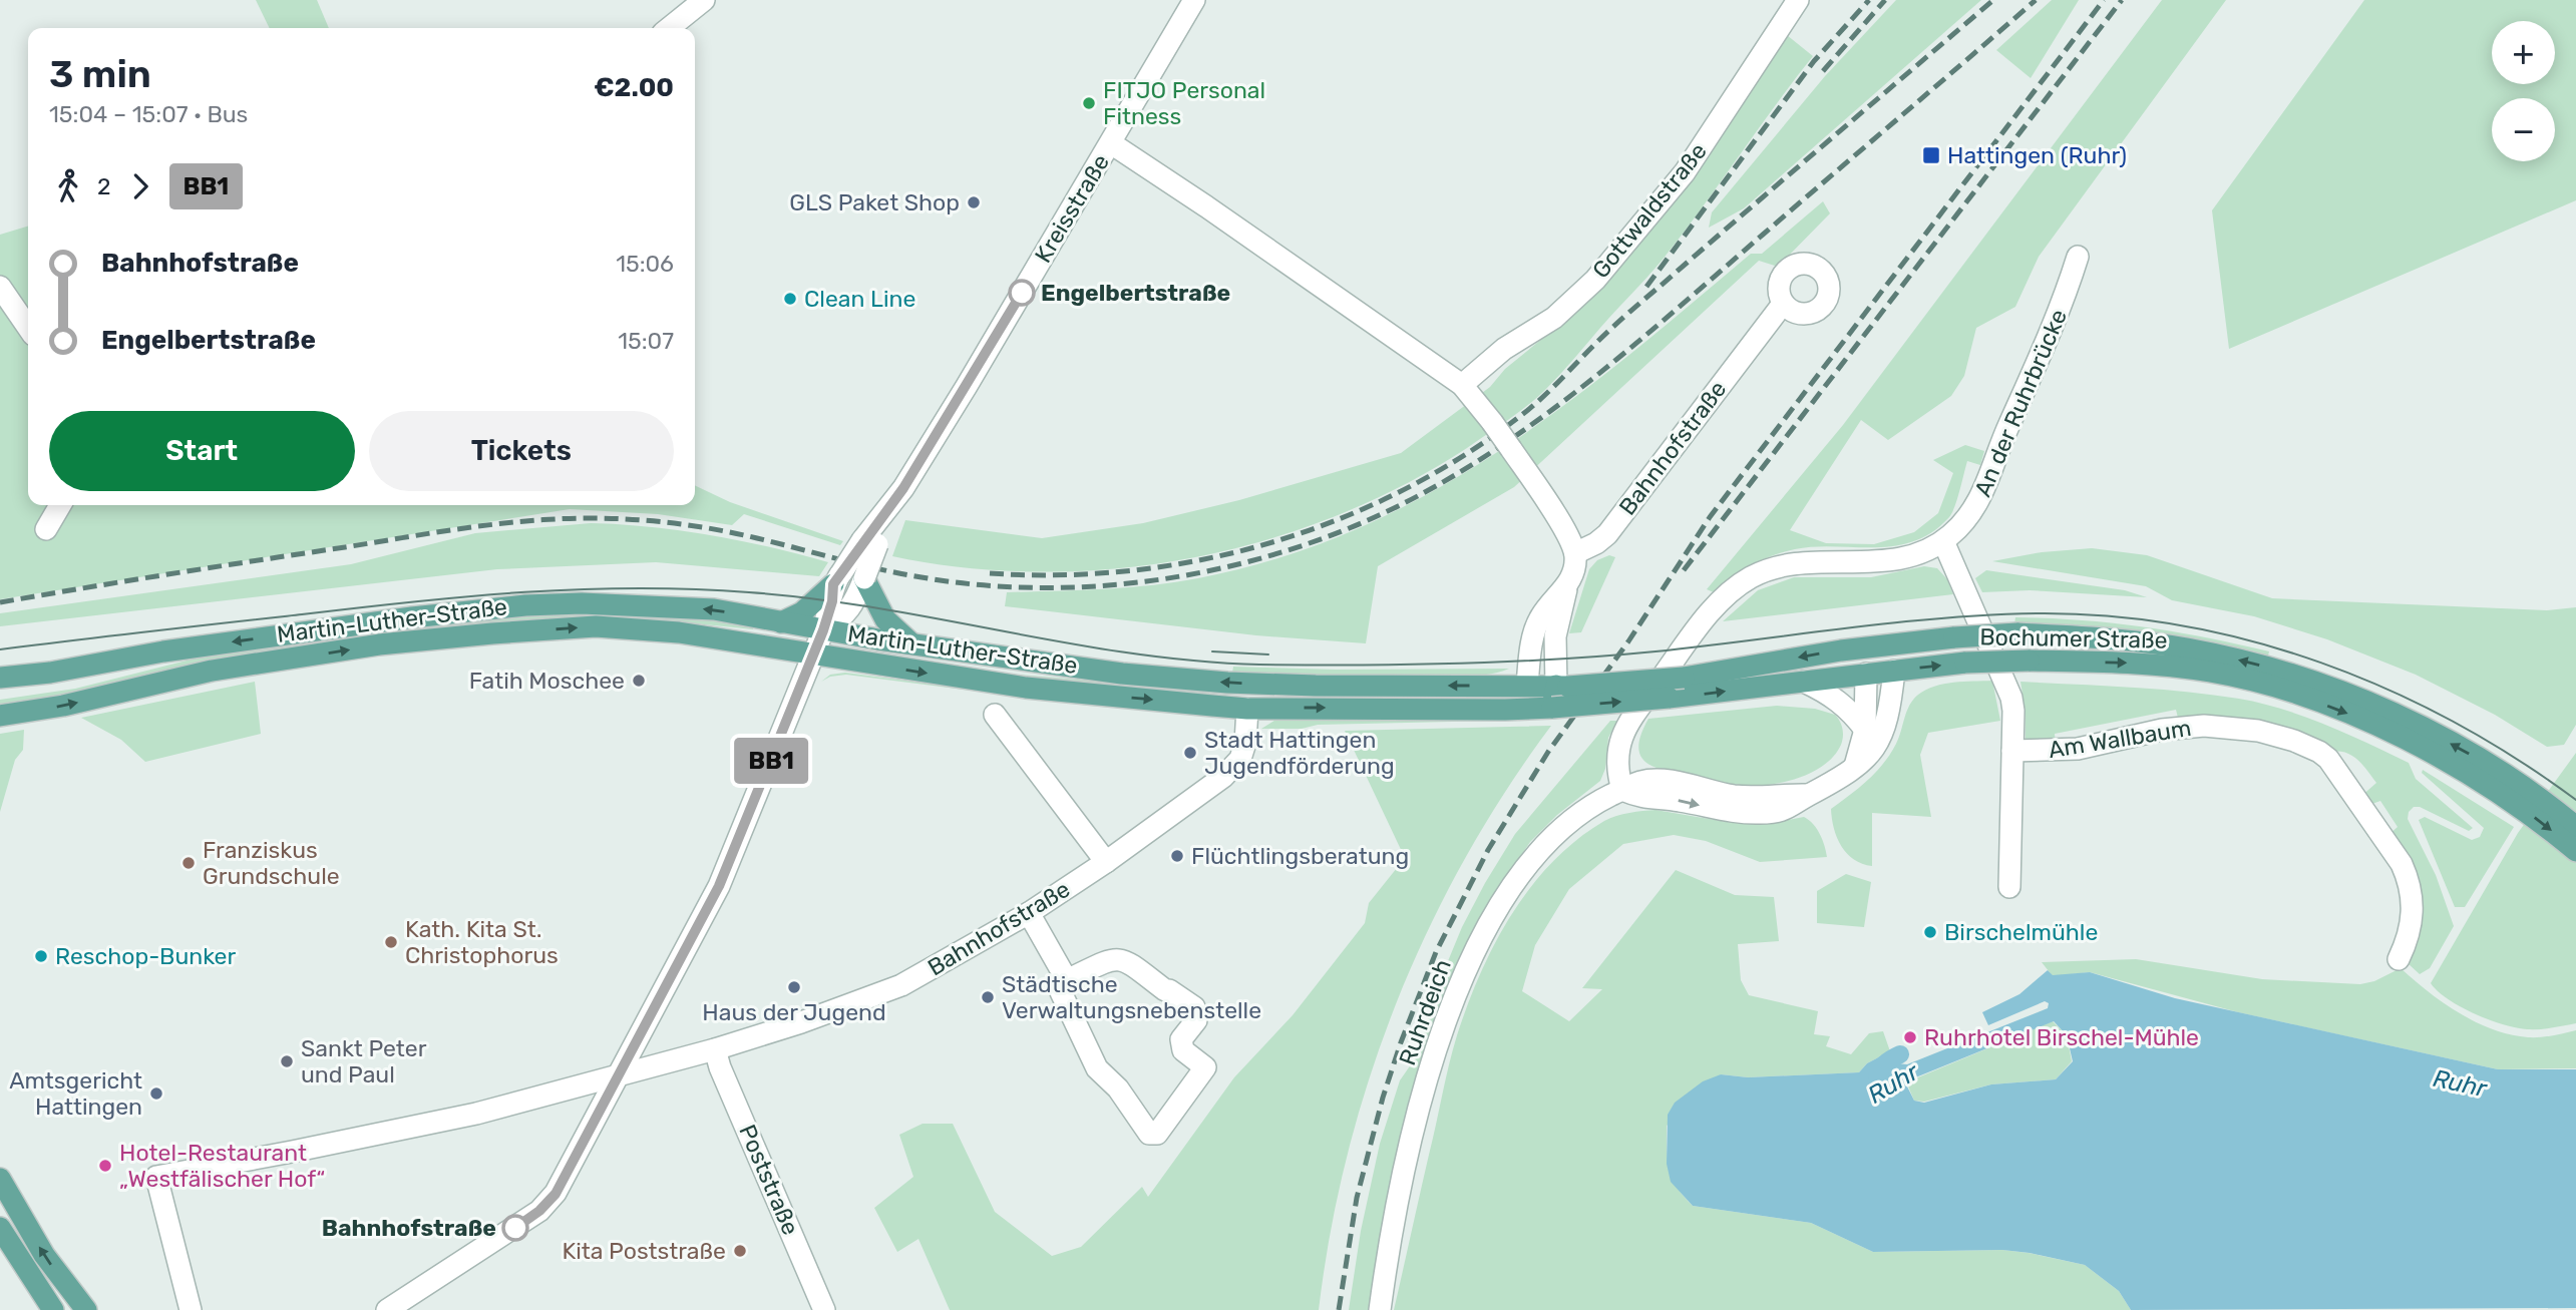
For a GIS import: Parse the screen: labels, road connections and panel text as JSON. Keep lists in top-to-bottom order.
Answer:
{
  "streets": {
    "main road": ["Martin-Luther-Straße", "Bochumer Straße", "Ruhrdeich"],
    "street": [
      "Kreisstraße",
      "Gottwaldstraße",
      "An der Ruhrbrücke",
      "Bahnhofstraße",
      "Am Wallbaum",
      "Poststraße"
    ]
  },
  "crossings": [
    ["Kreisstraße", "Bahnhofstraße"],
    ["Kreisstraße", "Martin-Luther-Straße"],
    ["An der Ruhrbrücke", "Am Wallbaum"],
    ["An der Ruhrbrücke", "Ruhrdeich"],
    ["Bahnhofstraße", "Martin-Luther-Straße"],
    ["Bahnhofstraße", "Poststraße"],
    ["Martin-Luther-Straße", "Bochumer Straße"],
    ["Bochumer Straße", "Ruhrdeich"]
  ],
  "water": ["Ruhr"],
  "places": {
    "other": [
      "FITJO Personal Fitness",
      "GLS Paket Shop",
      "Engelbertstraße",
      "Clean Line",
      "Fatih Moschee",
      "Stadt Hattingen Jugendförderung",
      "Flüchtlingsberatung",
      "Franziskus Grundschule",
      "Birschelmühle",
      "Kath. Kita St. Christophorus",
      "Reschop-Bunker",
      "Haus der Jugend",
      "Städtische Verwaltungsnebenstelle",
      "Ruhrhotel Birschel-Mühle",
      "Sankt Peter und Paul",
      "Amtsgericht Hattingen",
      "Hotel-Restaurant „Westfälischer Hof“",
      "Bahnhofstraße",
      "Kita Poststraße"
    ],
    "transit": ["Hattingen (Ruhr)"]
  },
  "lines": ["bus line BB1"],
  "page": {
    "on_map": "BB1",
    "map_buttons": ["+", "−"],
    "heading": ["3 min", "15:04 – 15:07 · Bus", "€2.00"],
    "legs": ["2", "BB1"],
    "list": [
      {
        "name": "Bahnhofstraße",
        "value": "15:06"
      },
      {
        "name": "Engelbertstraße",
        "value": "15:07"
      }
    ],
    "buttons": ["Start", "Tickets"]
  }
}
